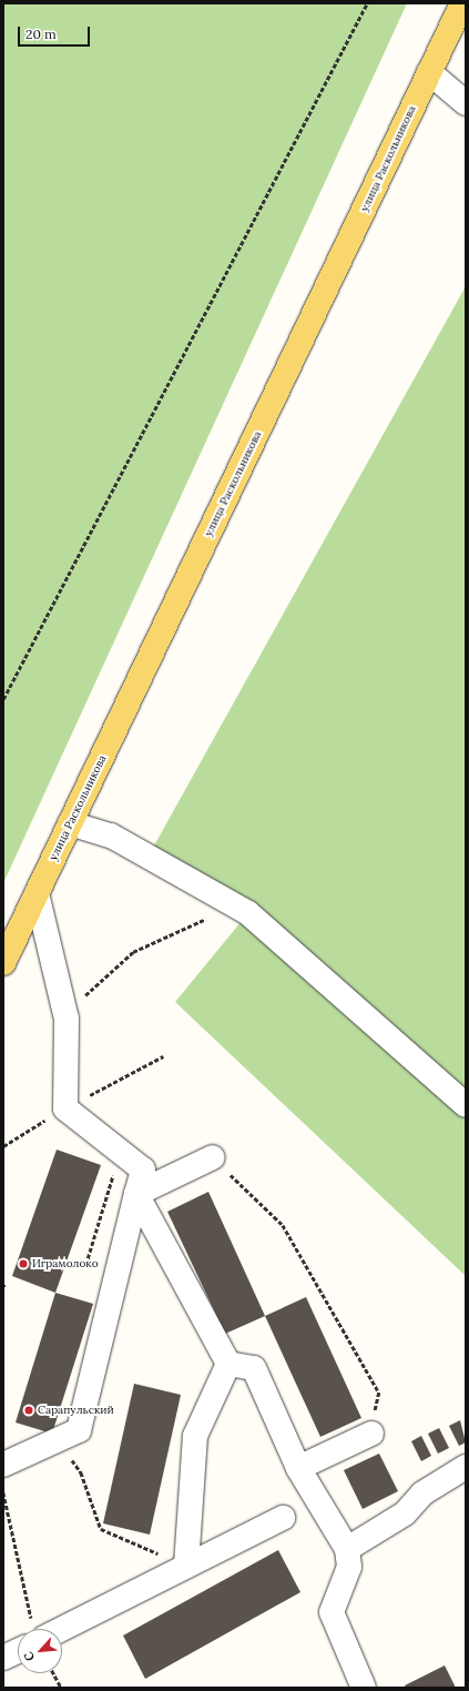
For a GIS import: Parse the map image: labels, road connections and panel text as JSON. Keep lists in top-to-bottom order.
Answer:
{
  "streets": {
    "main road": ["улица Раскольникова"]
  },
  "places": ["Играмолоко", "Сарапульский"],
  "scale_bar": "20 m",
  "north": "bottom left"
}
